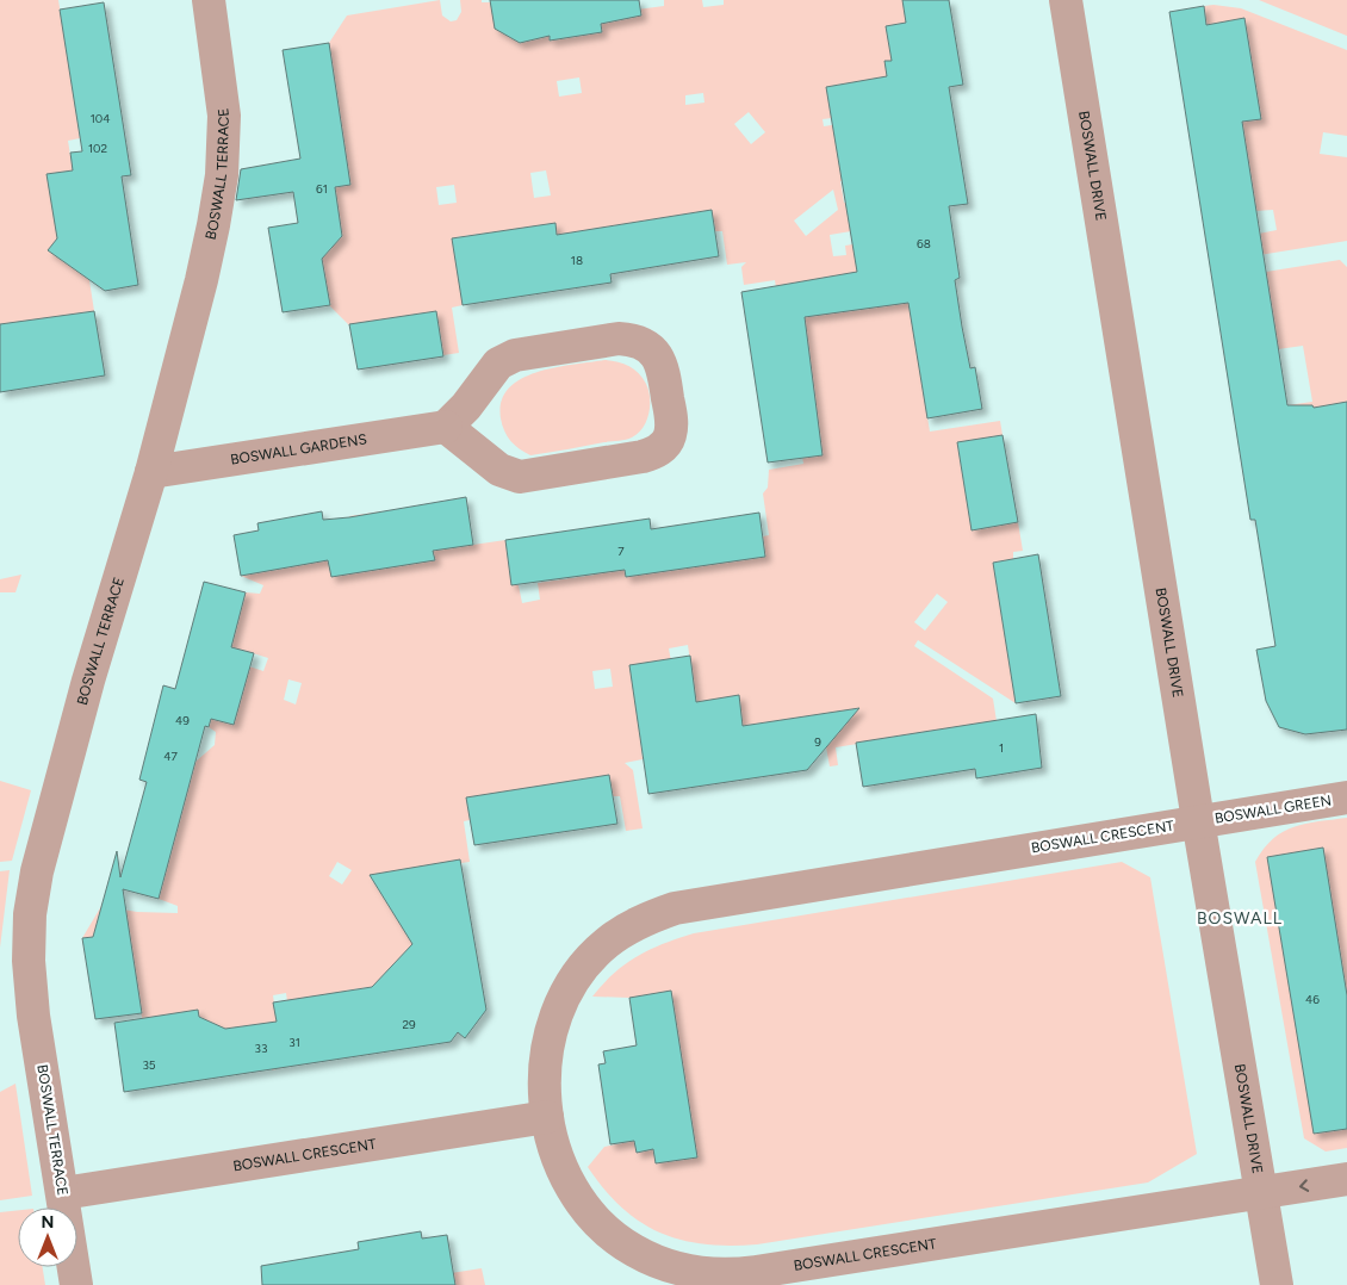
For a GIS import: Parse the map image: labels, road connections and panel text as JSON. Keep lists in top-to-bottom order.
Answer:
{
  "streets": {
    "street": [
      "BOSWALL DRIVE",
      "BOSWALL TERRACE",
      "BOSWALL GARDENS",
      "BOSWALL GREEN",
      "BOSWALL CRESCENT"
    ]
  },
  "crossings": [
    ["BOSWALL DRIVE", "BOSWALL GREEN"],
    ["BOSWALL DRIVE", "BOSWALL CRESCENT"],
    ["BOSWALL TERRACE", "BOSWALL GARDENS"],
    ["BOSWALL TERRACE", "BOSWALL CRESCENT"],
    ["BOSWALL GREEN", "BOSWALL CRESCENT"]
  ],
  "districts": ["BOSWALL"],
  "house_numbers": [
    "104",
    "102",
    "61",
    "68",
    "18",
    "7",
    "49",
    "9",
    "1",
    "47",
    "46",
    "29",
    "31",
    "33",
    "35"
  ],
  "north": "top"
}
